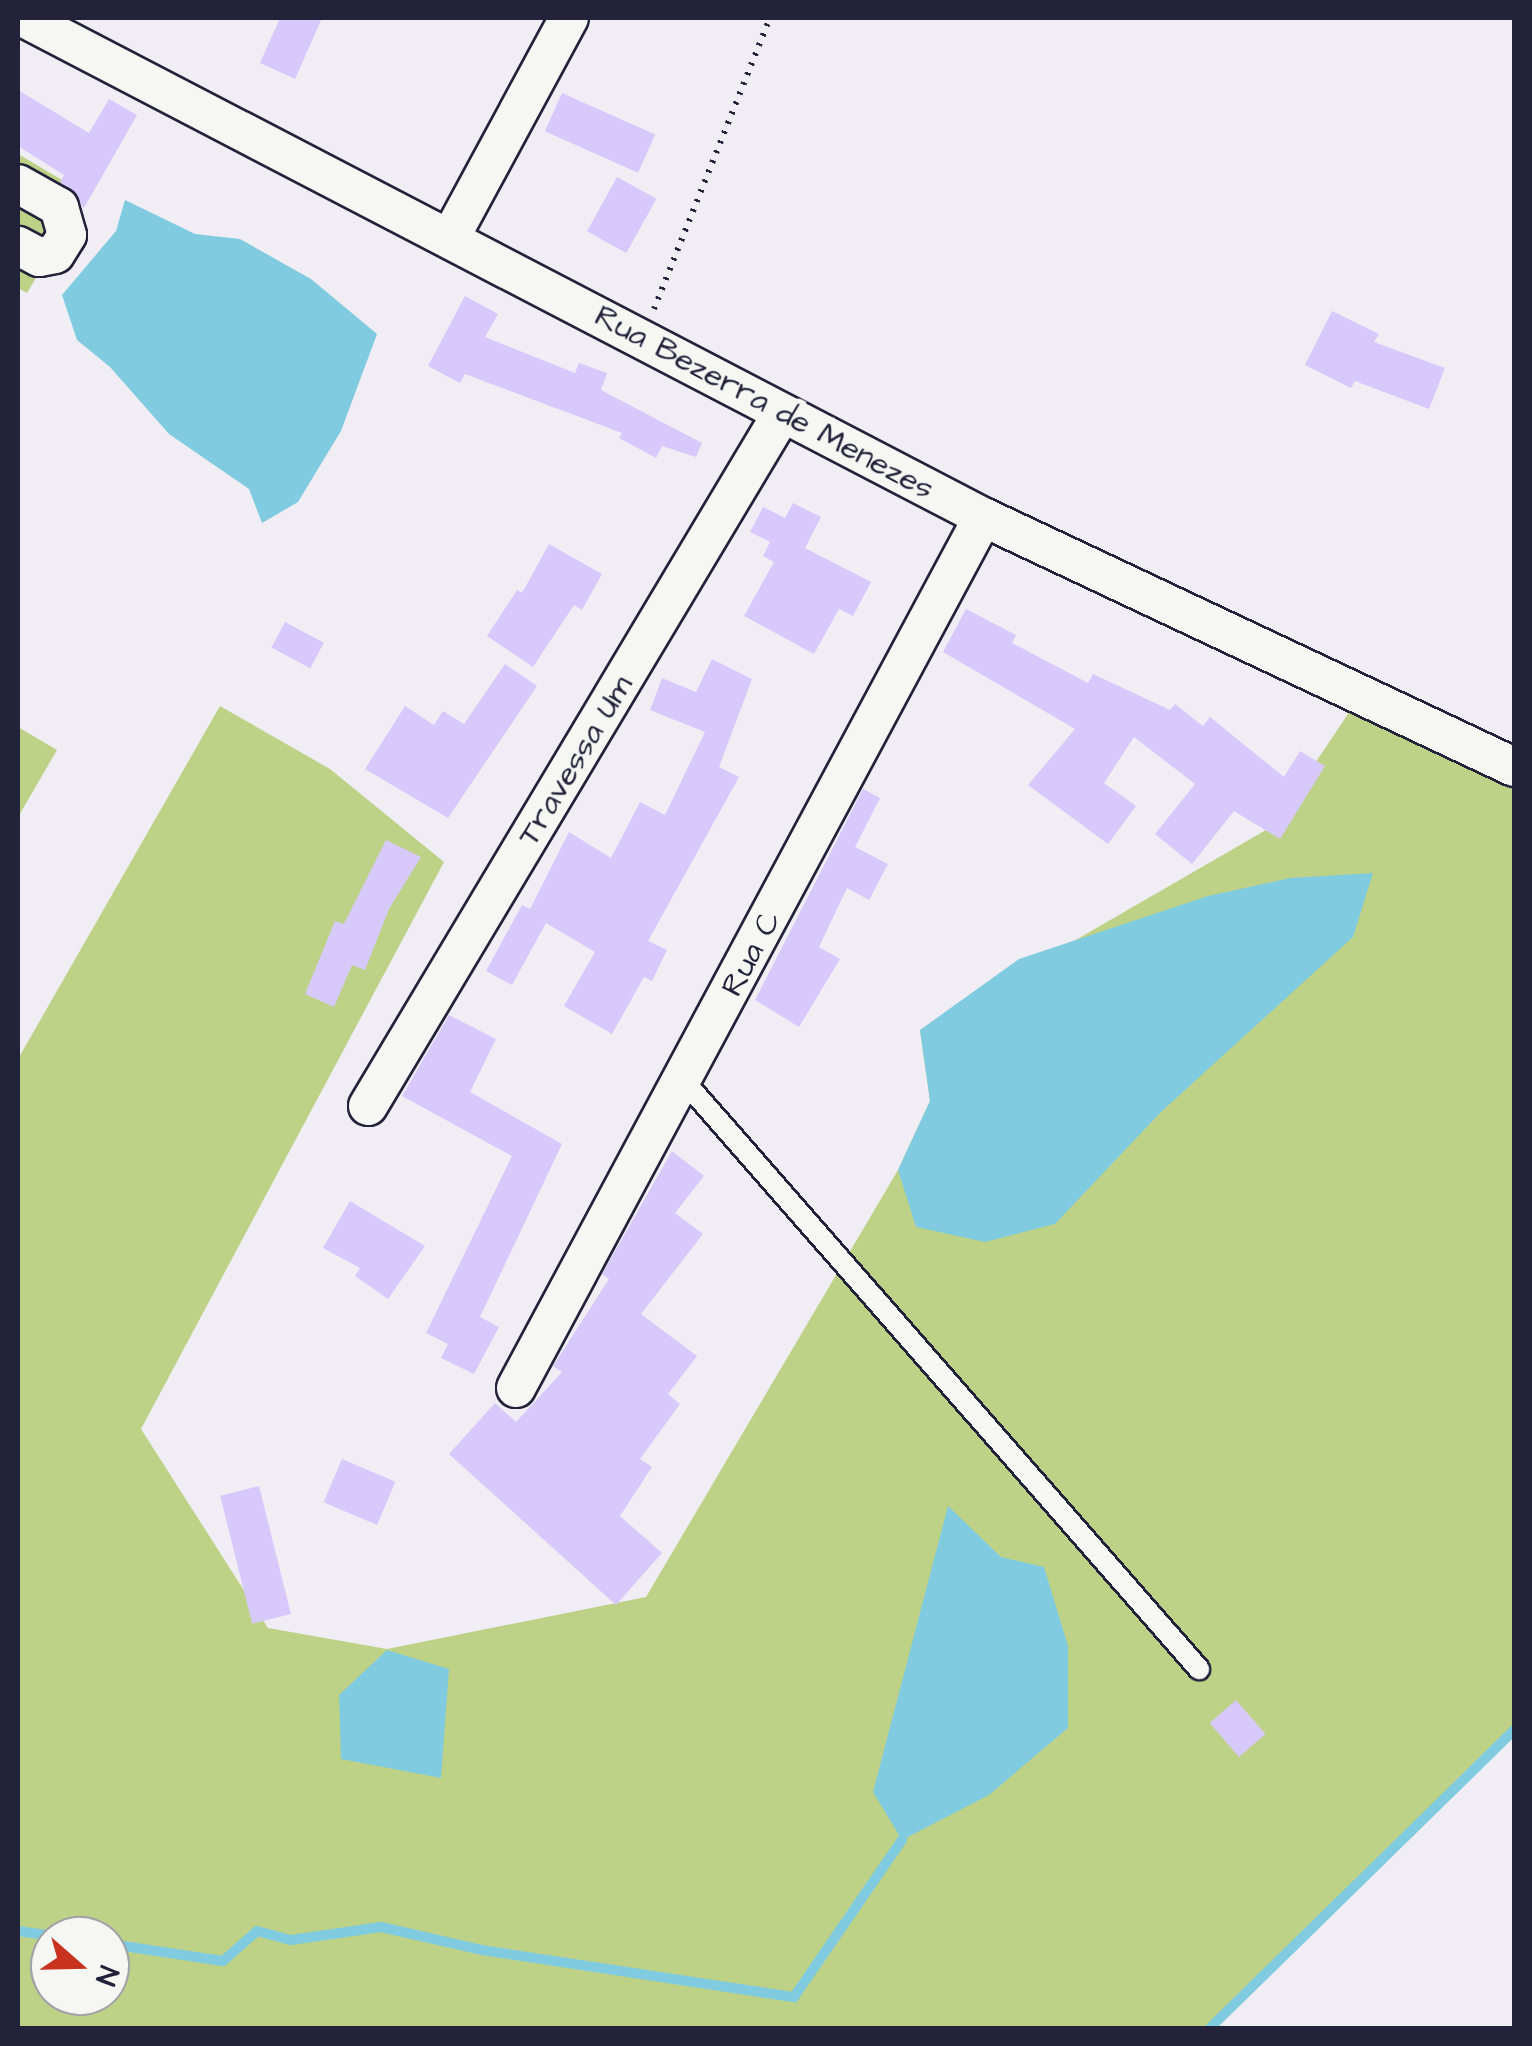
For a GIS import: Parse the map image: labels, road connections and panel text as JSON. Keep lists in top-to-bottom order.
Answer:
{
  "streets": {
    "street": ["Rua Bezerra de Menezes", "Travessa Um", "Rua C"]
  },
  "crossings": [
    ["Rua Bezerra de Menezes", "Travessa Um"],
    ["Rua Bezerra de Menezes", "Rua C"]
  ],
  "north": "right"
}
